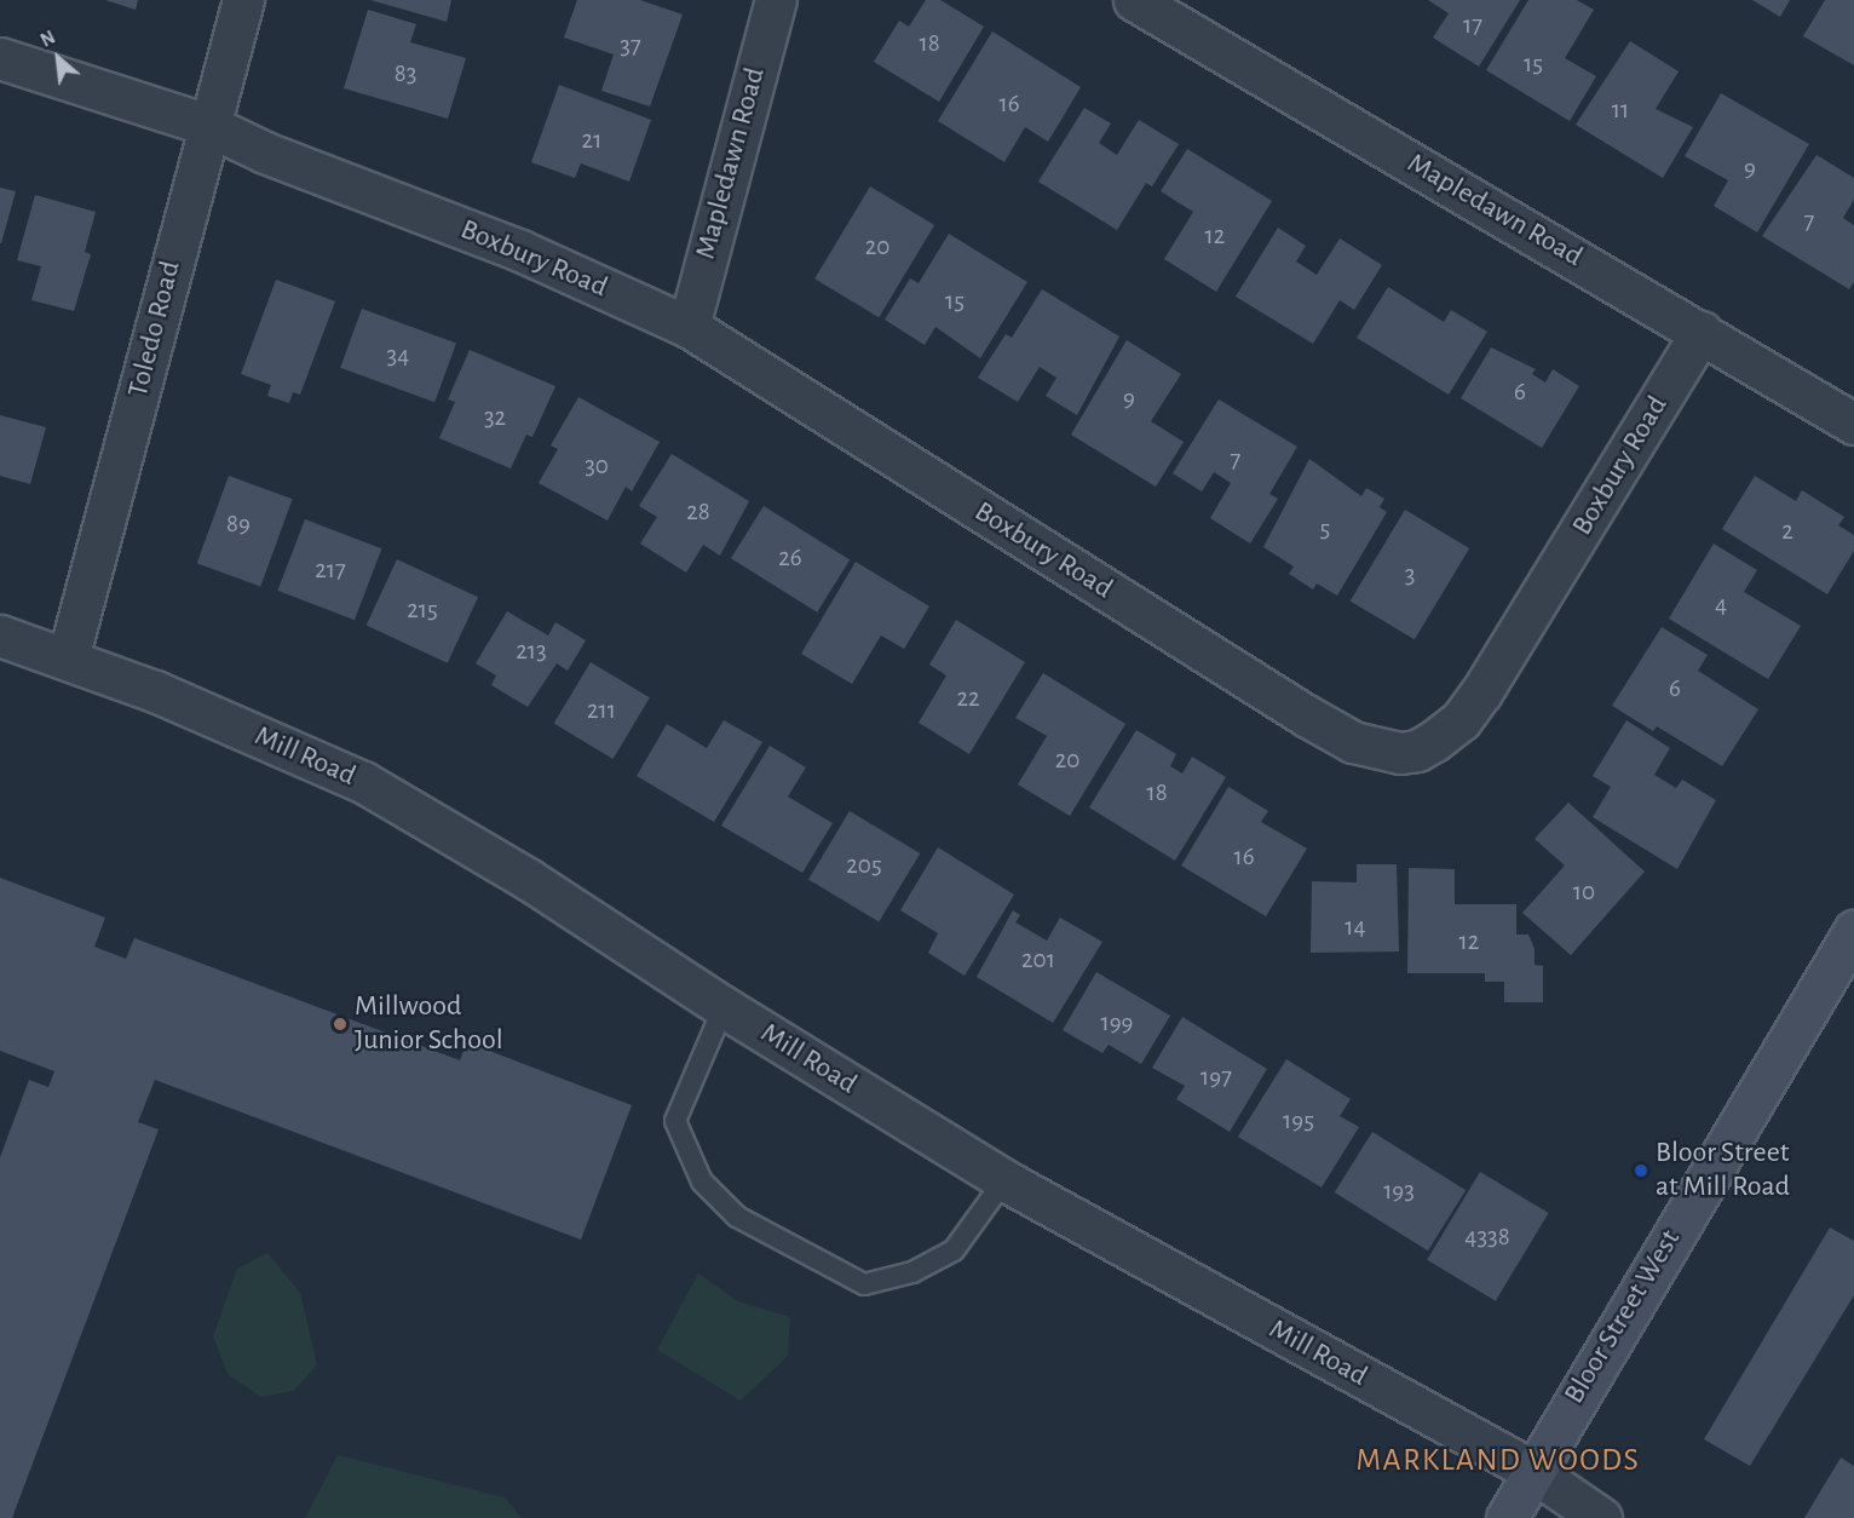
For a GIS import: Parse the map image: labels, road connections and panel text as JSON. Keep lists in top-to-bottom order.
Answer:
{
  "streets": {
    "main road": ["Bloor Street West"],
    "street": [
      "Mapledawn Road",
      "Boxbury Road",
      "Toledo Road",
      "Mill Road"
    ]
  },
  "crossings": [
    ["Mapledawn Road", "Boxbury Road"],
    ["Boxbury Road", "Toledo Road"],
    ["Toledo Road", "Mill Road"],
    ["Mill Road", "Bloor Street West"]
  ],
  "districts": ["MARKLAND WOODS"],
  "places": ["Millwood Junior School", "Bloor Street at Mill Road"],
  "house_numbers": [
    "17",
    "18",
    "37",
    "15",
    "83",
    "16",
    "11",
    "21",
    "9",
    "7",
    "12",
    "20",
    "15",
    "34",
    "6",
    "9",
    "32",
    "7",
    "30",
    "28",
    "89",
    "5",
    "2",
    "26",
    "217",
    "3",
    "4",
    "215",
    "213",
    "6",
    "22",
    "211",
    "20",
    "18",
    "16",
    "205",
    "10",
    "14",
    "12",
    "201",
    "199",
    "197",
    "195",
    "193",
    "4338"
  ],
  "north": "top left"
}
